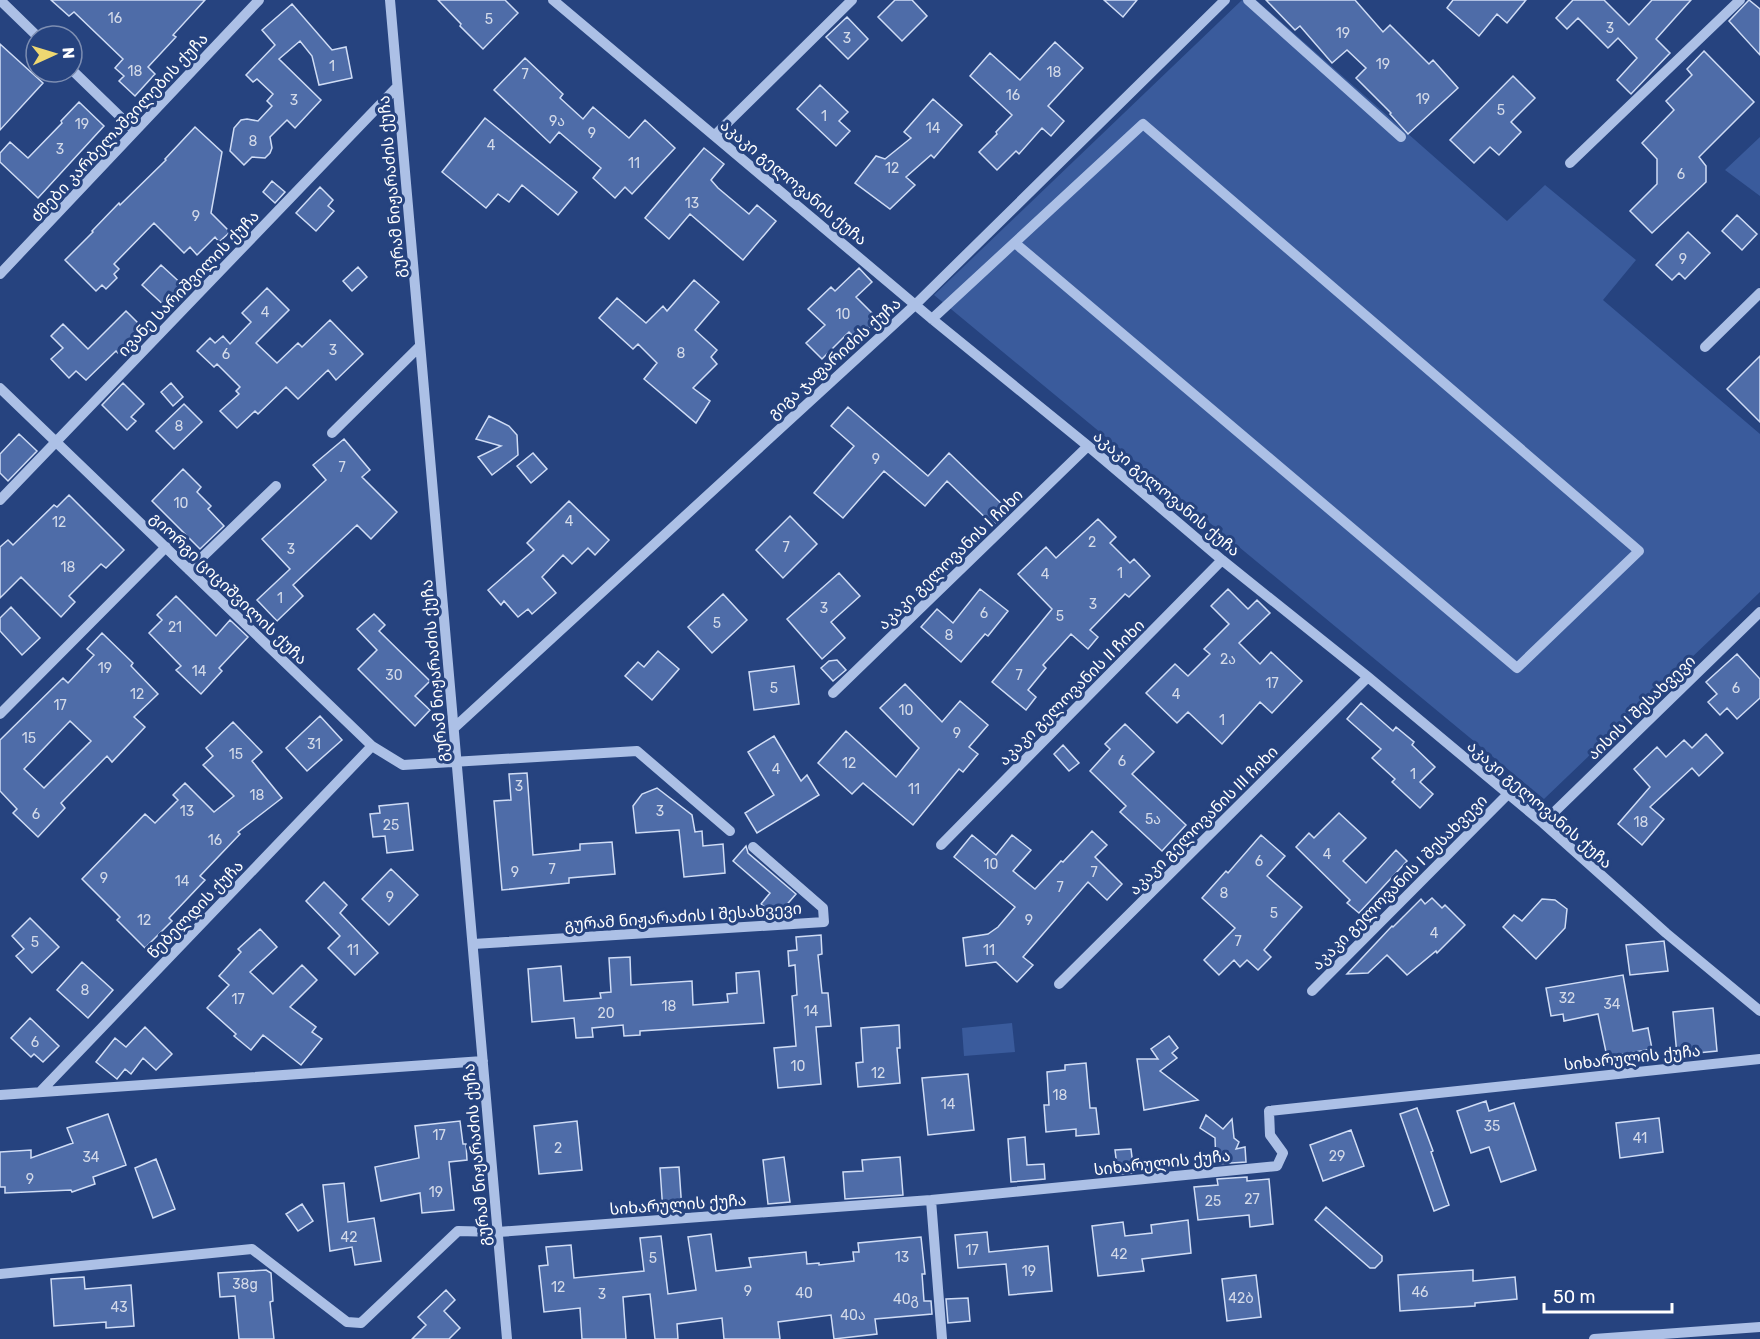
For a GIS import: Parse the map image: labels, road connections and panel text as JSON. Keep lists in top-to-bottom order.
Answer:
{
  "streets": {
    "street": [
      "ძმები კარბელაშვილების ქუჩა",
      "აკაკი გელოვანის ქუჩა",
      "გურამ ნიჟარაძის ქუჩა",
      "ივანე სარიშვილის ქუჩა",
      "გიგა ჯაფარიძის ქუჩა",
      "აკაკი გელოვანის I ჩიხი",
      "გიორგი ციციშვილის ქუჩა",
      "აკაკი გელოვანის II ჩიხი",
      "აისის I შესახვევი",
      "აკაკი გელოვანის III ჩიხი",
      "აკაკი გელოვანის I შესახვევი",
      "წებელდის ქუჩა",
      "გურამ ნიჟარაძის I შესახვევი",
      "სიხარულის ქუჩა"
    ]
  },
  "crossings": [
    ["აკაკი გელოვანის ქუჩა", "გიგა ჯაფარიძის ქუჩა"],
    ["აკაკი გელოვანის ქუჩა", "აკაკი გელოვანის I ჩიხი"],
    ["აკაკი გელოვანის ქუჩა", "აკაკი გელოვანის II ჩიხი"],
    ["აკაკი გელოვანის ქუჩა", "აისის I შესახვევი"],
    ["აკაკი გელოვანის ქუჩა", "აკაკი გელოვანის III ჩიხი"],
    ["აკაკი გელოვანის ქუჩა", "აკაკი გელოვანის I შესახვევი"],
    ["გურამ ნიჟარაძის ქუჩა", "ივანე სარიშვილის ქუჩა"],
    ["გურამ ნიჟარაძის ქუჩა", "გიგა ჯაფარიძის ქუჩა"],
    ["გურამ ნიჟარაძის ქუჩა", "გიორგი ციციშვილის ქუჩა"],
    ["გურამ ნიჟარაძის ქუჩა", "გურამ ნიჟარაძის I შესახვევი"],
    ["გურამ ნიჟარაძის ქუჩა", "სიხარულის ქუჩა"],
    ["ივანე სარიშვილის ქუჩა", "გიორგი ციციშვილის ქუჩა"],
    ["გიორგი ციციშვილის ქუჩა", "წებელდის ქუჩა"]
  ],
  "house_numbers": [
    "16",
    "5",
    "3",
    "19",
    "3",
    "19",
    "1",
    "18",
    "18",
    "7",
    "16",
    "19",
    "3",
    "5",
    "1",
    "9ა",
    "19",
    "14",
    "9",
    "8",
    "4",
    "3",
    "11",
    "12",
    "6",
    "13",
    "9",
    "9",
    "4",
    "10",
    "3",
    "8",
    "6",
    "8",
    "9",
    "7",
    "10",
    "4",
    "12",
    "2",
    "7",
    "3",
    "18",
    "1",
    "4",
    "1",
    "3",
    "3",
    "6",
    "5",
    "5",
    "21",
    "8",
    "2ა",
    "19",
    "14",
    "30",
    "7",
    "17",
    "5",
    "6",
    "12",
    "4",
    "17",
    "10",
    "1",
    "9",
    "15",
    "31",
    "15",
    "6",
    "12",
    "4",
    "1",
    "3",
    "11",
    "18",
    "13",
    "3",
    "6",
    "5ა",
    "18",
    "25",
    "16",
    "4",
    "6",
    "10",
    "7",
    "9",
    "7",
    "9",
    "14",
    "7",
    "8",
    "9",
    "5",
    "12",
    "9",
    "4",
    "7",
    "5",
    "11",
    "11",
    "8",
    "32",
    "17",
    "34",
    "18",
    "14",
    "20",
    "6",
    "10",
    "12",
    "18",
    "14",
    "35",
    "17",
    "41",
    "2",
    "29",
    "34",
    "9",
    "19",
    "27",
    "25",
    "42",
    "17",
    "42",
    "13",
    "5",
    "19",
    "38g",
    "12",
    "9",
    "46",
    "40",
    "3",
    "42ბ",
    "40გ",
    "43",
    "40ა"
  ],
  "scale_bar": "50 m",
  "north": "right"
}
